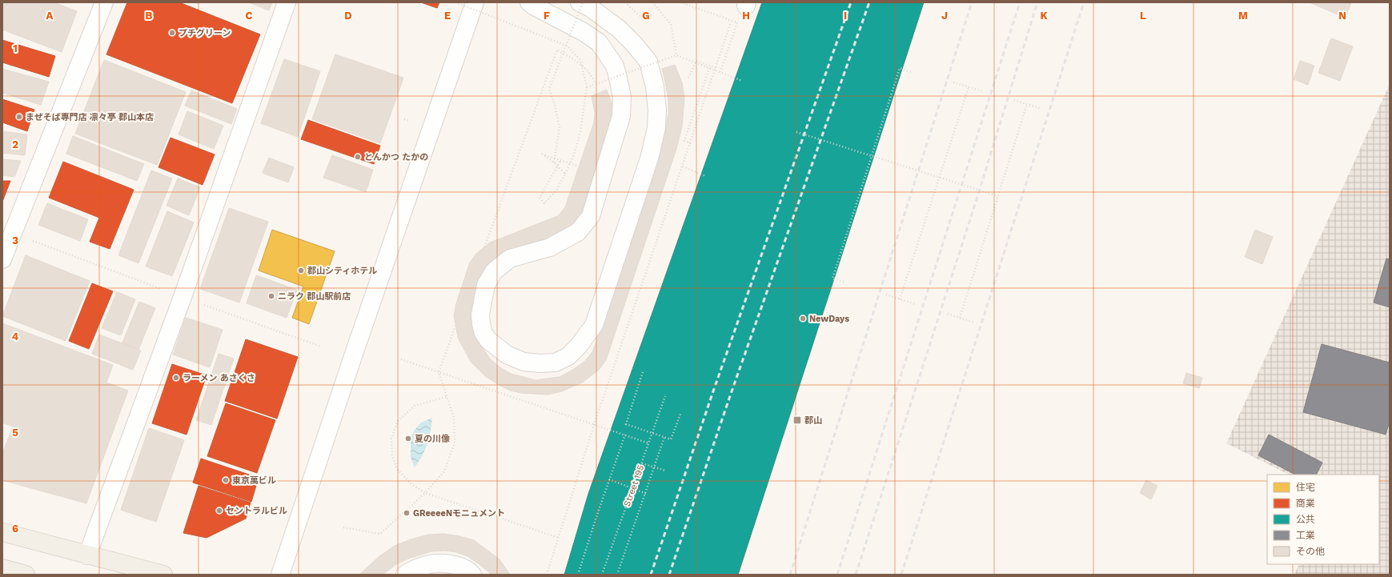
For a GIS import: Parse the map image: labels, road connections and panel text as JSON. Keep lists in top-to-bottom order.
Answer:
{
  "streets": {
    "path": ["Street 195"]
  },
  "places": {
    "other": [
      "プチグリーン",
      "まぜそば専門店 凛々亭 郡山本店",
      "とんかつ たかの",
      "郡山シティホテル",
      "ニラク 郡山駅前店",
      "NewDays",
      "ラーメン あさくさ",
      "夏の川像",
      "東京萬ビル",
      "セントラルビル",
      "GReeeeNモニュメント"
    ],
    "transit": ["郡山"]
  },
  "legend": [
    "住宅",
    "商業",
    "公共",
    "工業",
    "その他"
  ],
  "grid": {
    "columns": [
      "A",
      "B",
      "C",
      "D",
      "E",
      "F",
      "G",
      "H",
      "I",
      "J",
      "K",
      "L",
      "M",
      "N"
    ],
    "rows": [
      "1",
      "2",
      "3",
      "4",
      "5",
      "6"
    ]
  }
}
